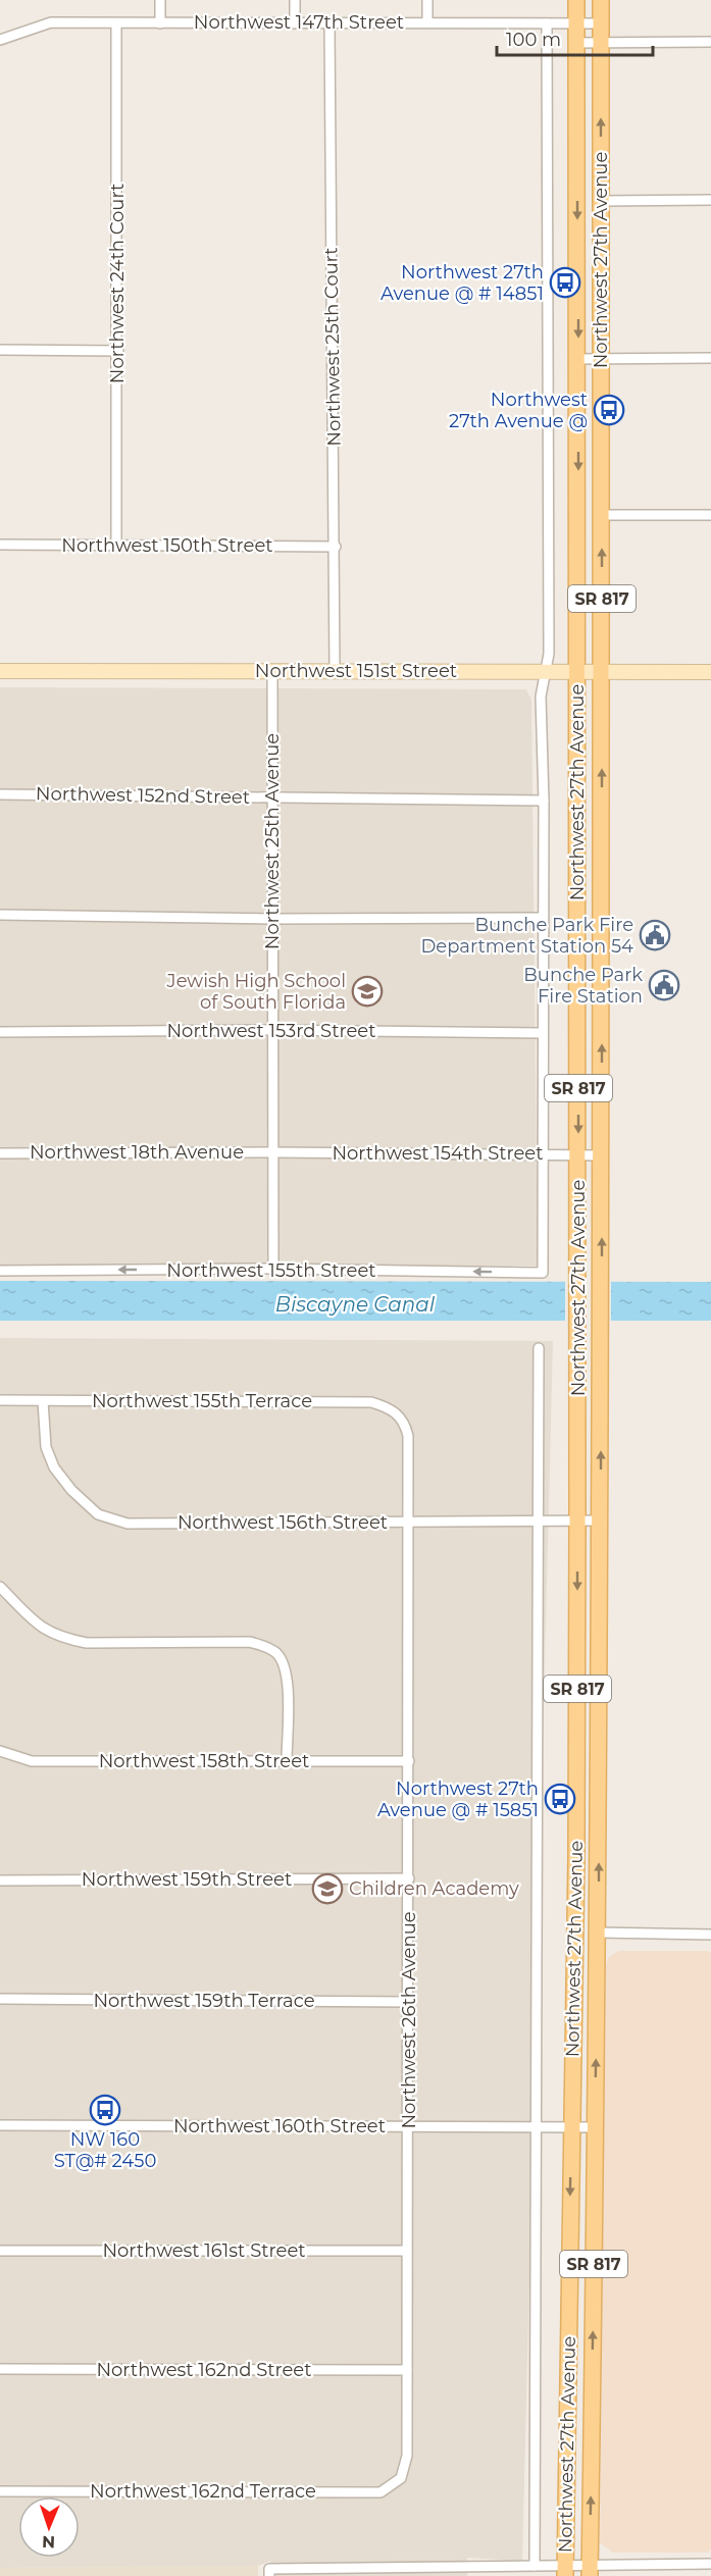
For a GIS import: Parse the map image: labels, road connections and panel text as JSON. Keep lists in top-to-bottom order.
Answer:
{
  "streets": {
    "main road": ["Northwest 27th Avenue", "SR 817"],
    "street": [
      "Northwest 147th Street",
      "Northwest 24th Court",
      "Northwest 25th Court",
      "Northwest 150th Street",
      "Northwest 151st Street",
      "Northwest 152nd Street",
      "Northwest 25th Avenue",
      "Northwest 153rd Street",
      "Northwest 18th Avenue",
      "Northwest 154th Street",
      "Northwest 155th Street",
      "Northwest 155th Terrace",
      "Northwest 156th Street",
      "Northwest 158th Street",
      "Northwest 159th Street",
      "Northwest 159th Terrace",
      "Northwest 26th Avenue",
      "Northwest 160th Street",
      "Northwest 161st Street",
      "Northwest 162nd Street",
      "Northwest 162nd Terrace"
    ]
  },
  "crossings": [
    ["Northwest 147th Street", "Northwest 27th Avenue"],
    ["Northwest 147th Street", "Northwest 24th Court"],
    ["Northwest 147th Street", "Northwest 25th Court"],
    ["Northwest 27th Avenue", "Northwest 151st Street"],
    ["Northwest 27th Avenue", "Northwest 152nd Street"],
    ["Northwest 27th Avenue", "Northwest 153rd Street"],
    ["Northwest 27th Avenue", "Northwest 154th Street"],
    ["Northwest 27th Avenue", "Northwest 155th Street"],
    ["Northwest 27th Avenue", "Northwest 156th Street"],
    ["Northwest 27th Avenue", "Northwest 160th Street"],
    ["Northwest 24th Court", "Northwest 150th Street"],
    ["Northwest 25th Court", "Northwest 150th Street"],
    ["Northwest 25th Court", "Northwest 151st Street"],
    ["Northwest 151st Street", "Northwest 25th Avenue"],
    ["Northwest 152nd Street", "Northwest 25th Avenue"],
    ["Northwest 25th Avenue", "Northwest 153rd Street"],
    ["Northwest 25th Avenue", "Northwest 18th Avenue"],
    ["Northwest 25th Avenue", "Northwest 154th Street"],
    ["Northwest 25th Avenue", "Northwest 155th Street"],
    ["Northwest 18th Avenue", "Northwest 154th Street"],
    ["Northwest 155th Terrace", "Northwest 156th Street"],
    ["Northwest 155th Terrace", "Northwest 26th Avenue"],
    ["Northwest 156th Street", "Northwest 26th Avenue"],
    ["Northwest 158th Street", "Northwest 26th Avenue"],
    ["Northwest 159th Street", "Northwest 26th Avenue"],
    ["Northwest 159th Terrace", "Northwest 26th Avenue"],
    ["Northwest 26th Avenue", "Northwest 160th Street"],
    ["Northwest 26th Avenue", "Northwest 161st Street"],
    ["Northwest 26th Avenue", "Northwest 162nd Street"],
    ["Northwest 26th Avenue", "Northwest 162nd Terrace"]
  ],
  "one_way": ["Northwest 155th Street"],
  "water": ["Biscayne Canal"],
  "places": {
    "bus stop": [
      "Northwest 27th Avenue @ # 14851",
      "Northwest 27th Avenue @",
      "Northwest 27th Avenue @ # 15851",
      "NW 160 ST@# 2450"
    ],
    "public building": ["Bunche Park Fire Department Station 54", "Bunche Park Fire Station"],
    "school or university": ["Jewish High School of South Florida", "Children Academy"]
  },
  "scale_bar": "100 m",
  "north": "bottom"
}
